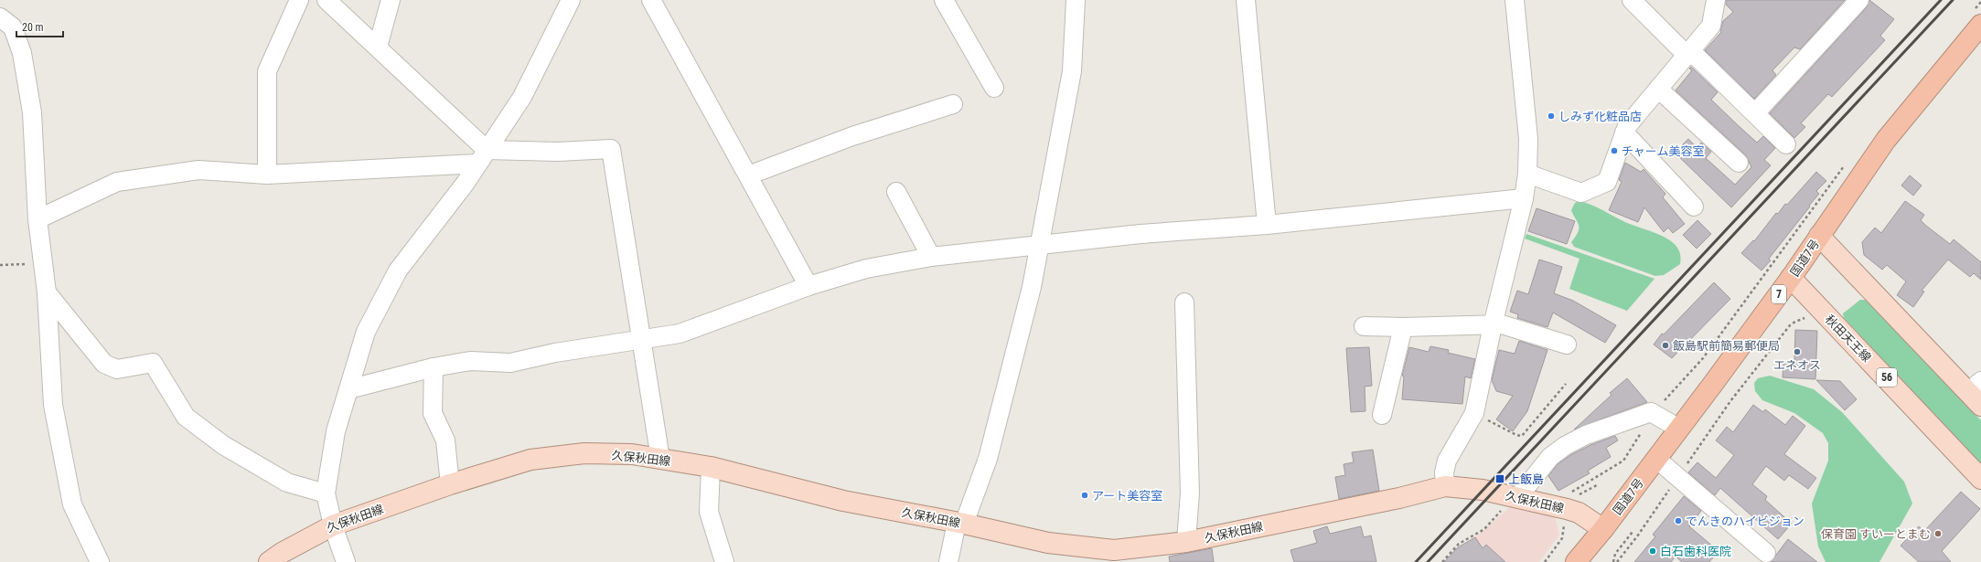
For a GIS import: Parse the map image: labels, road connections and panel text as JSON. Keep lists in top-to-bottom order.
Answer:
{
  "streets": {
    "highway": ["国道7号", "7"],
    "main road": ["秋田天王線", "56", "久保秋田線"]
  },
  "crossings": [
    ["国道7号", "秋田天王線"],
    ["国道7号", "久保秋田線"]
  ],
  "places": {
    "other": [
      "しみず化粧品店",
      "チャーム美容室",
      "飯島駅前簡易郵便局",
      "エネオス",
      "アート美容室",
      "でんきのハイビジョン",
      "保育園 すいーとまむ",
      "白石歯科医院"
    ],
    "transit": ["上飯島"]
  },
  "scale_bar": "20 m"
}
